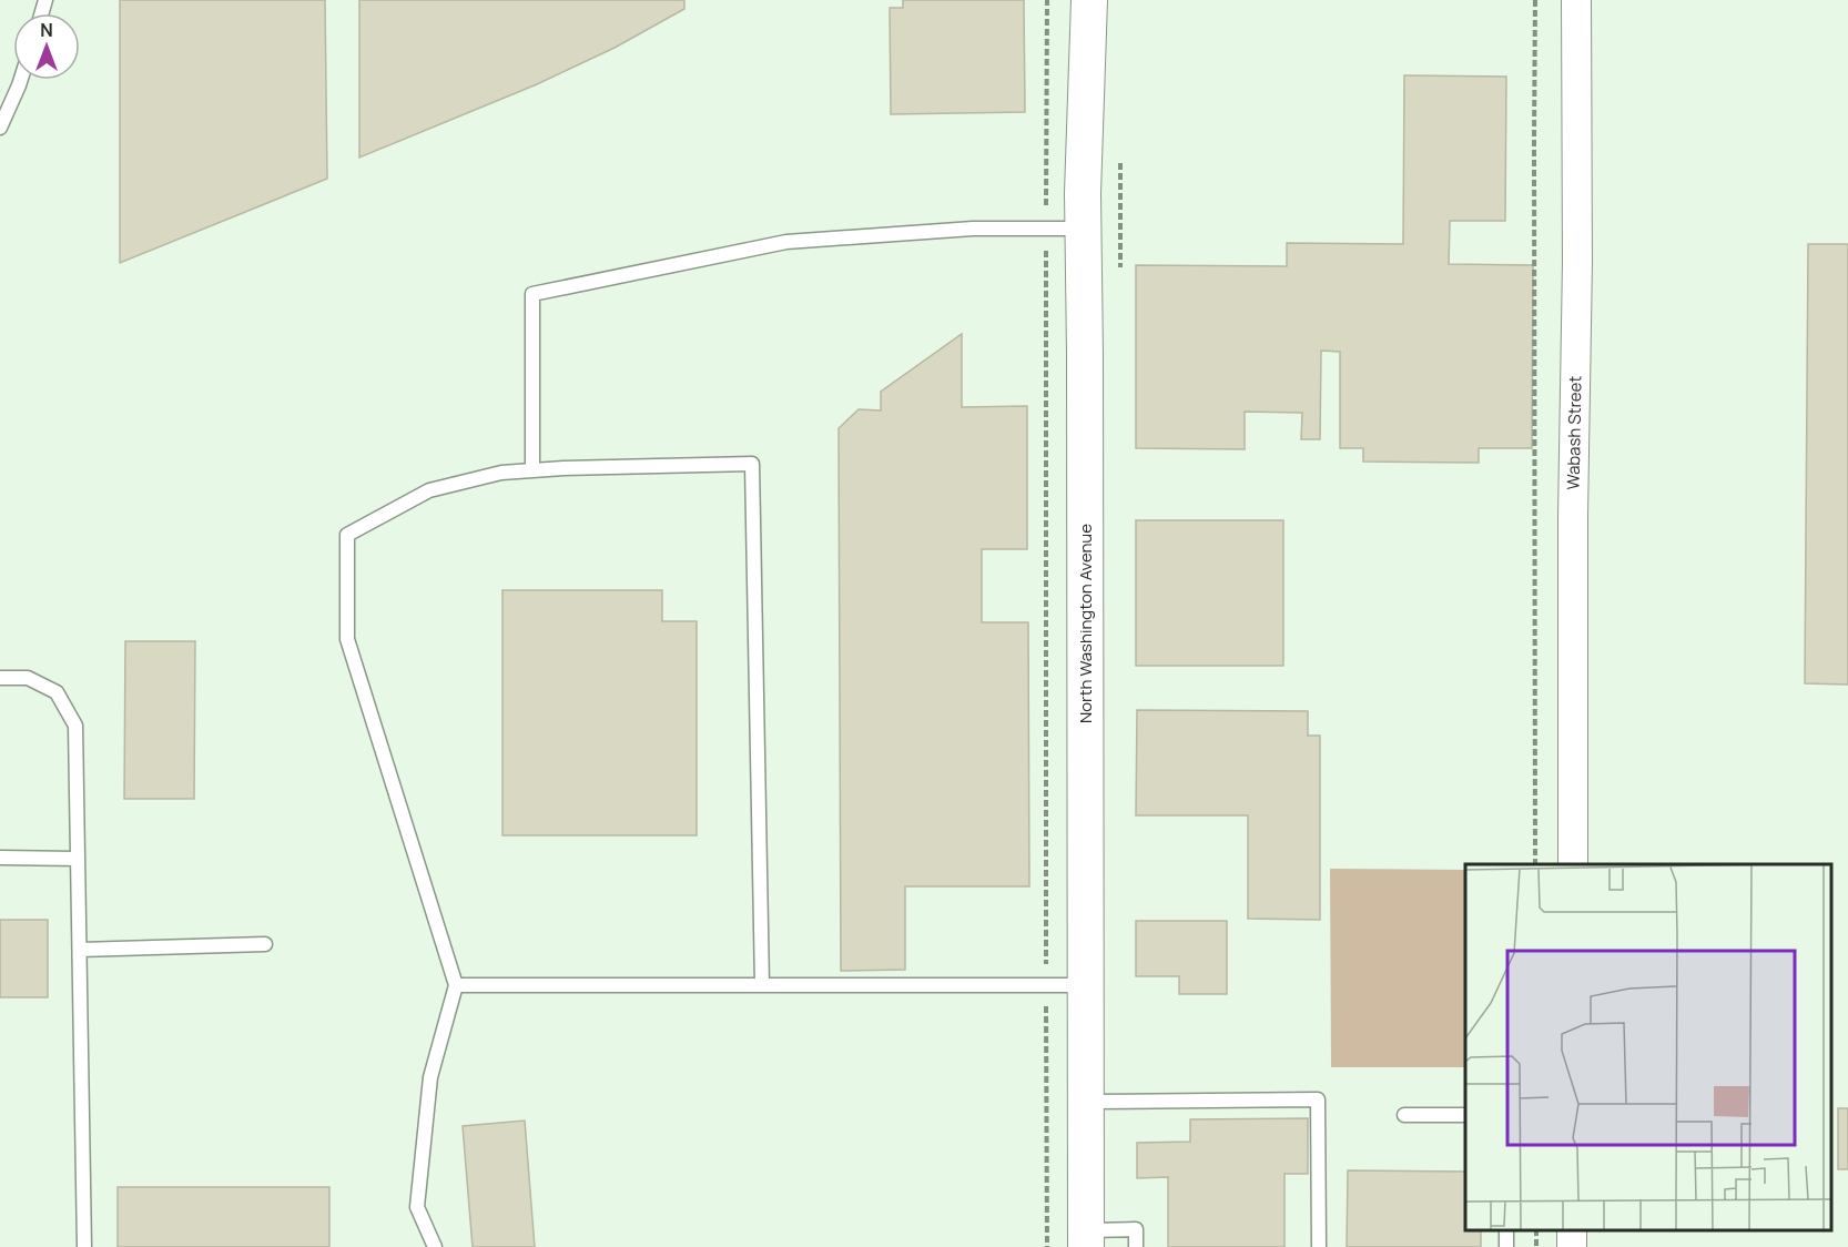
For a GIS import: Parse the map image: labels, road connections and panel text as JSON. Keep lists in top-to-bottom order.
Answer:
{
  "streets": {
    "street": ["Wabash Street", "North Washington Avenue"]
  },
  "north": "top"
}
